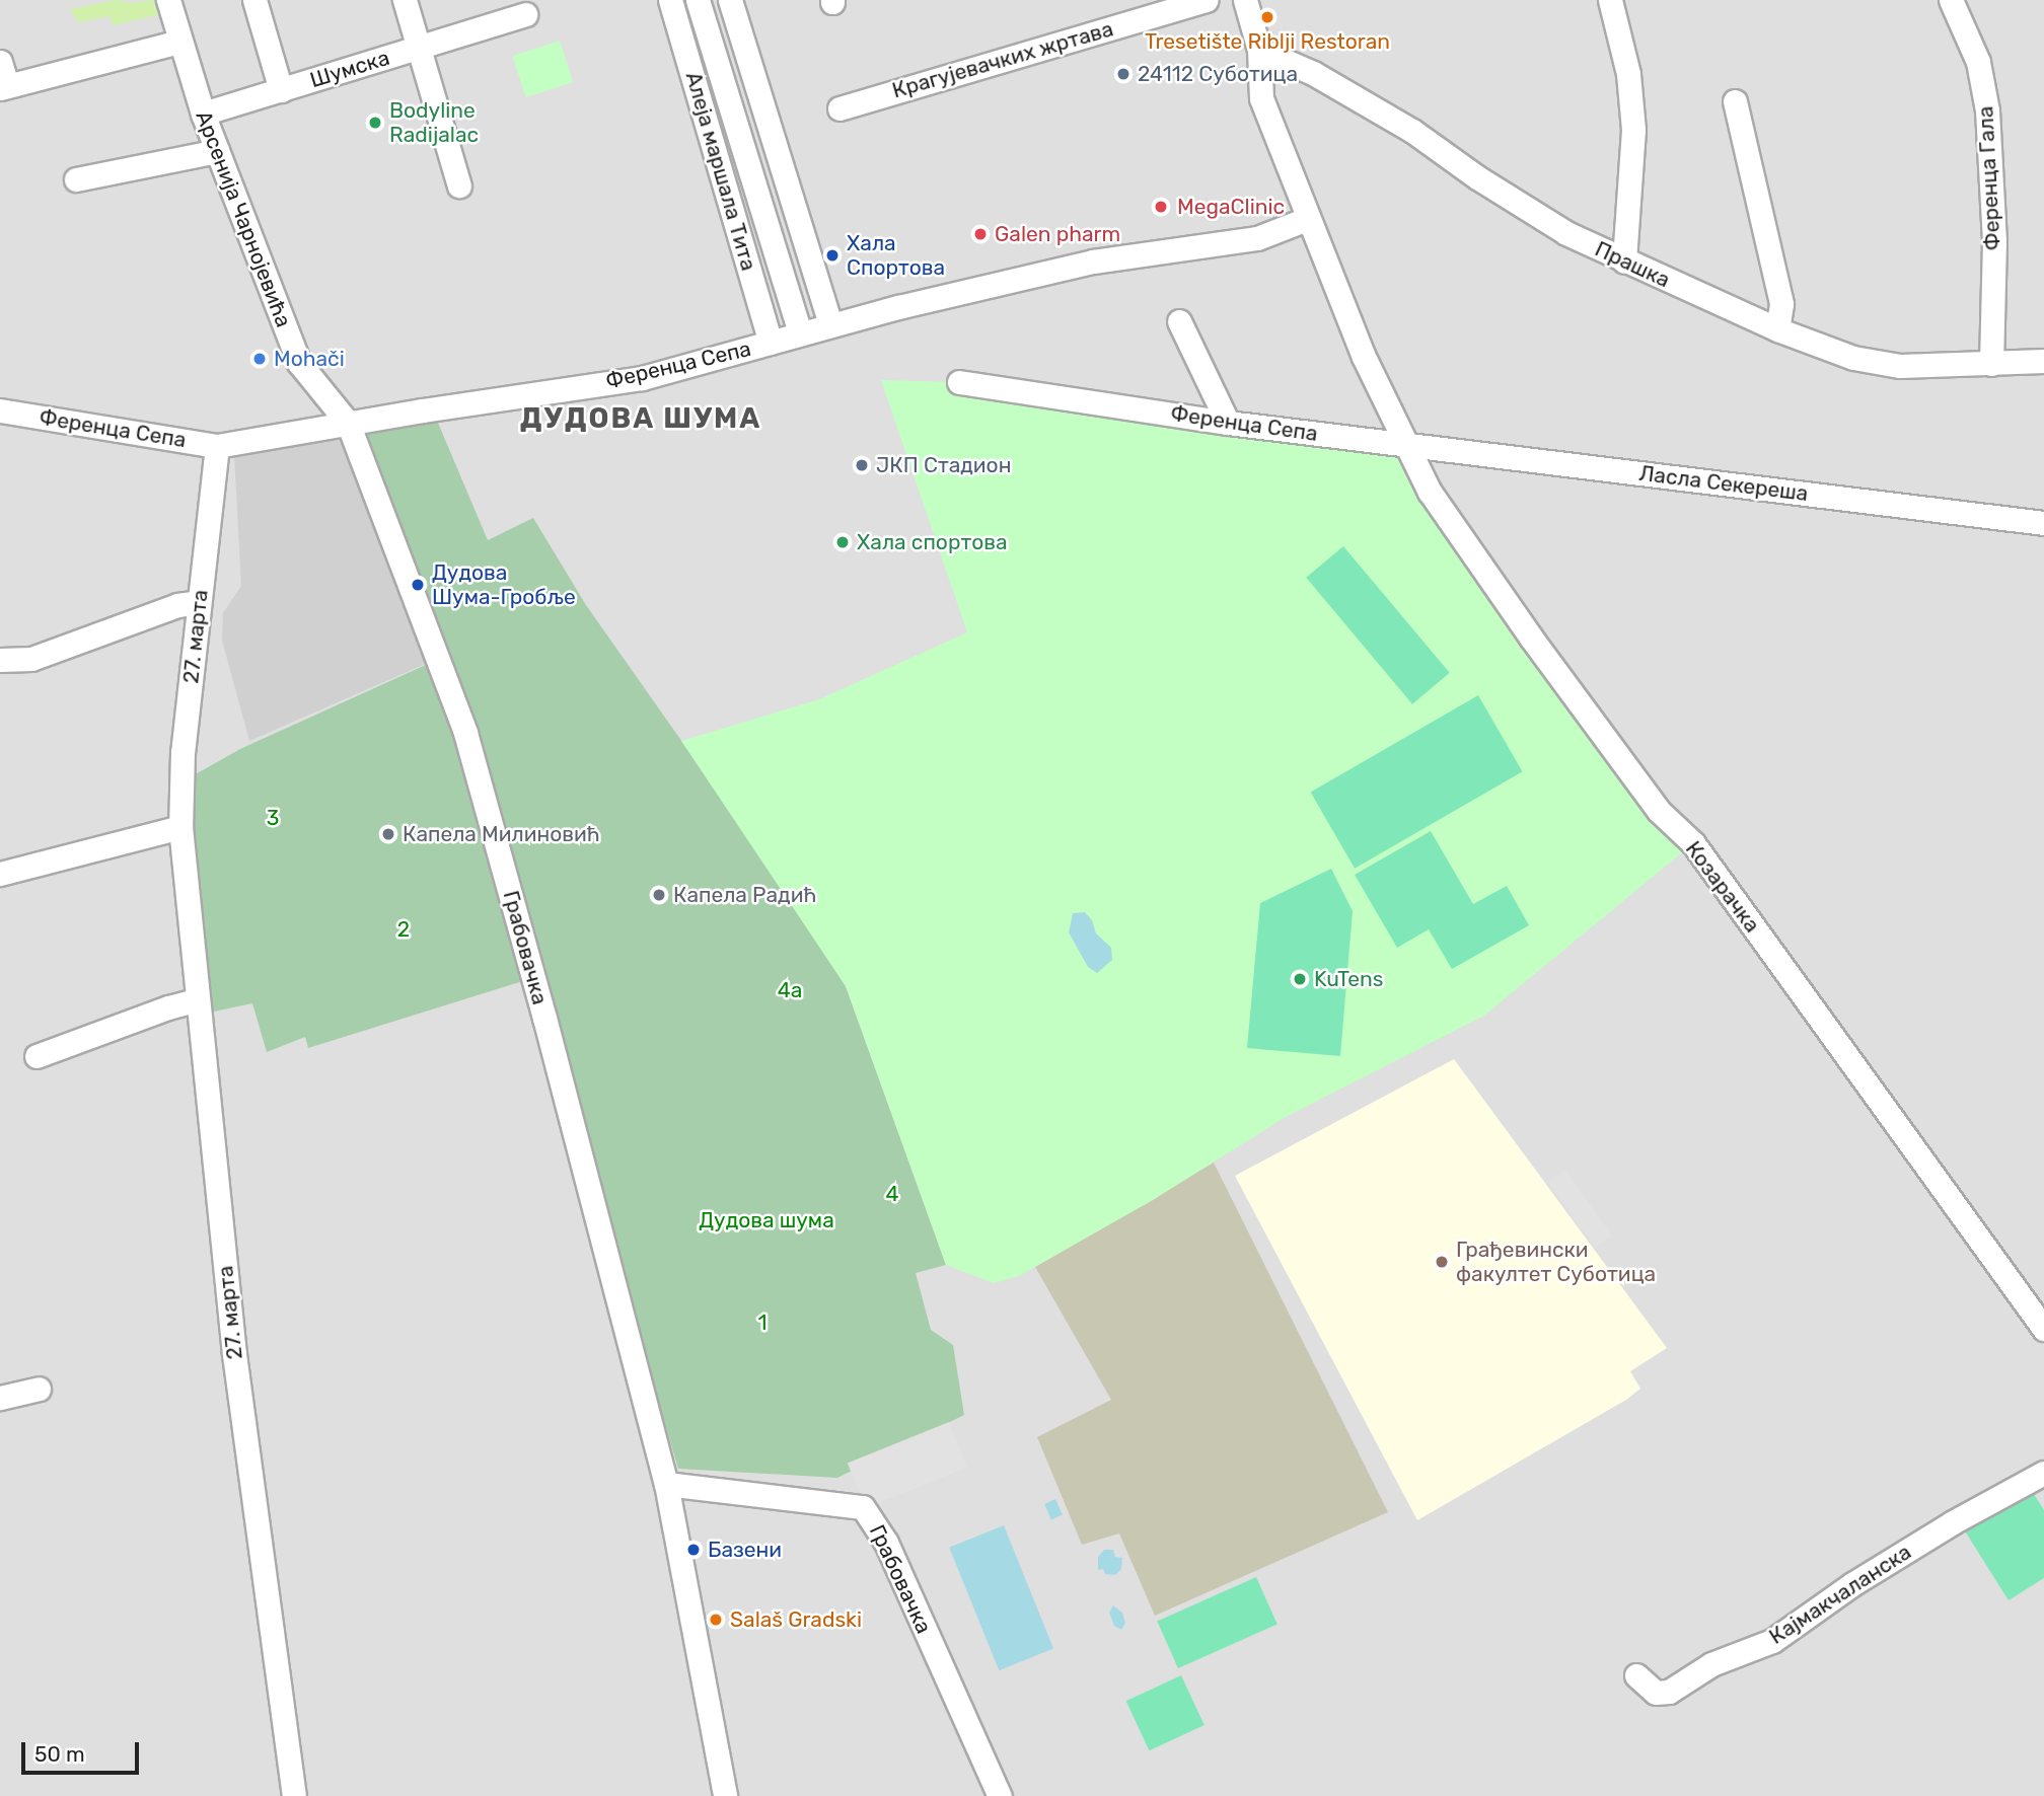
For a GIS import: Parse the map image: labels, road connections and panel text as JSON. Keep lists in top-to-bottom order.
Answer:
{
  "streets": {
    "street": [
      "Крагујевачких жртава",
      "Шумска",
      "Алеја маршала Тита",
      "Ференца Гала",
      "Арсенија Чарнојевића",
      "Прашка",
      "Ференца Сепа",
      "Ласла Секереша",
      "27. марта",
      "Козарачка",
      "Грабовачка",
      "Кајмакчаланска"
    ]
  },
  "crossings": [
    ["Шумска", "Арсенија Чарнојевића"],
    ["Алеја маршала Тита", "Ференца Сепа"],
    ["Ференца Гала", "Прашка"],
    ["Арсенија Чарнојевића", "Ференца Сепа"],
    ["Арсенија Чарнојевића", "Грабовачка"],
    ["Прашка", "Козарачка"],
    ["Ференца Сепа", "Ласла Секереша"],
    ["Ференца Сепа", "27. марта"],
    ["Ференца Сепа", "Козарачка"],
    ["Ференца Сепа", "Грабовачка"],
    ["Ласла Секереша", "Козарачка"]
  ],
  "districts": ["ДУДОВА ШУМА"],
  "parks": [
    "3",
    "2",
    "4a",
    "4",
    "Дудова шума",
    "1"
  ],
  "places": [
    "Tresetište Riblji Restoran",
    "24112 Суботица",
    "Bodyline Radijalac",
    "MegaClinic",
    "Galen pharm",
    "Хала Спортова",
    "Mohači",
    "ЈКП Стадион",
    "Хала спортова",
    "Дудова Шума-Гробље",
    "Капела Милиновић",
    "Капела Радић",
    "KuTens",
    "Грађевински факултет Суботица",
    "Базени",
    "Salaš Gradski"
  ],
  "scale_bar": "50 m"
}
